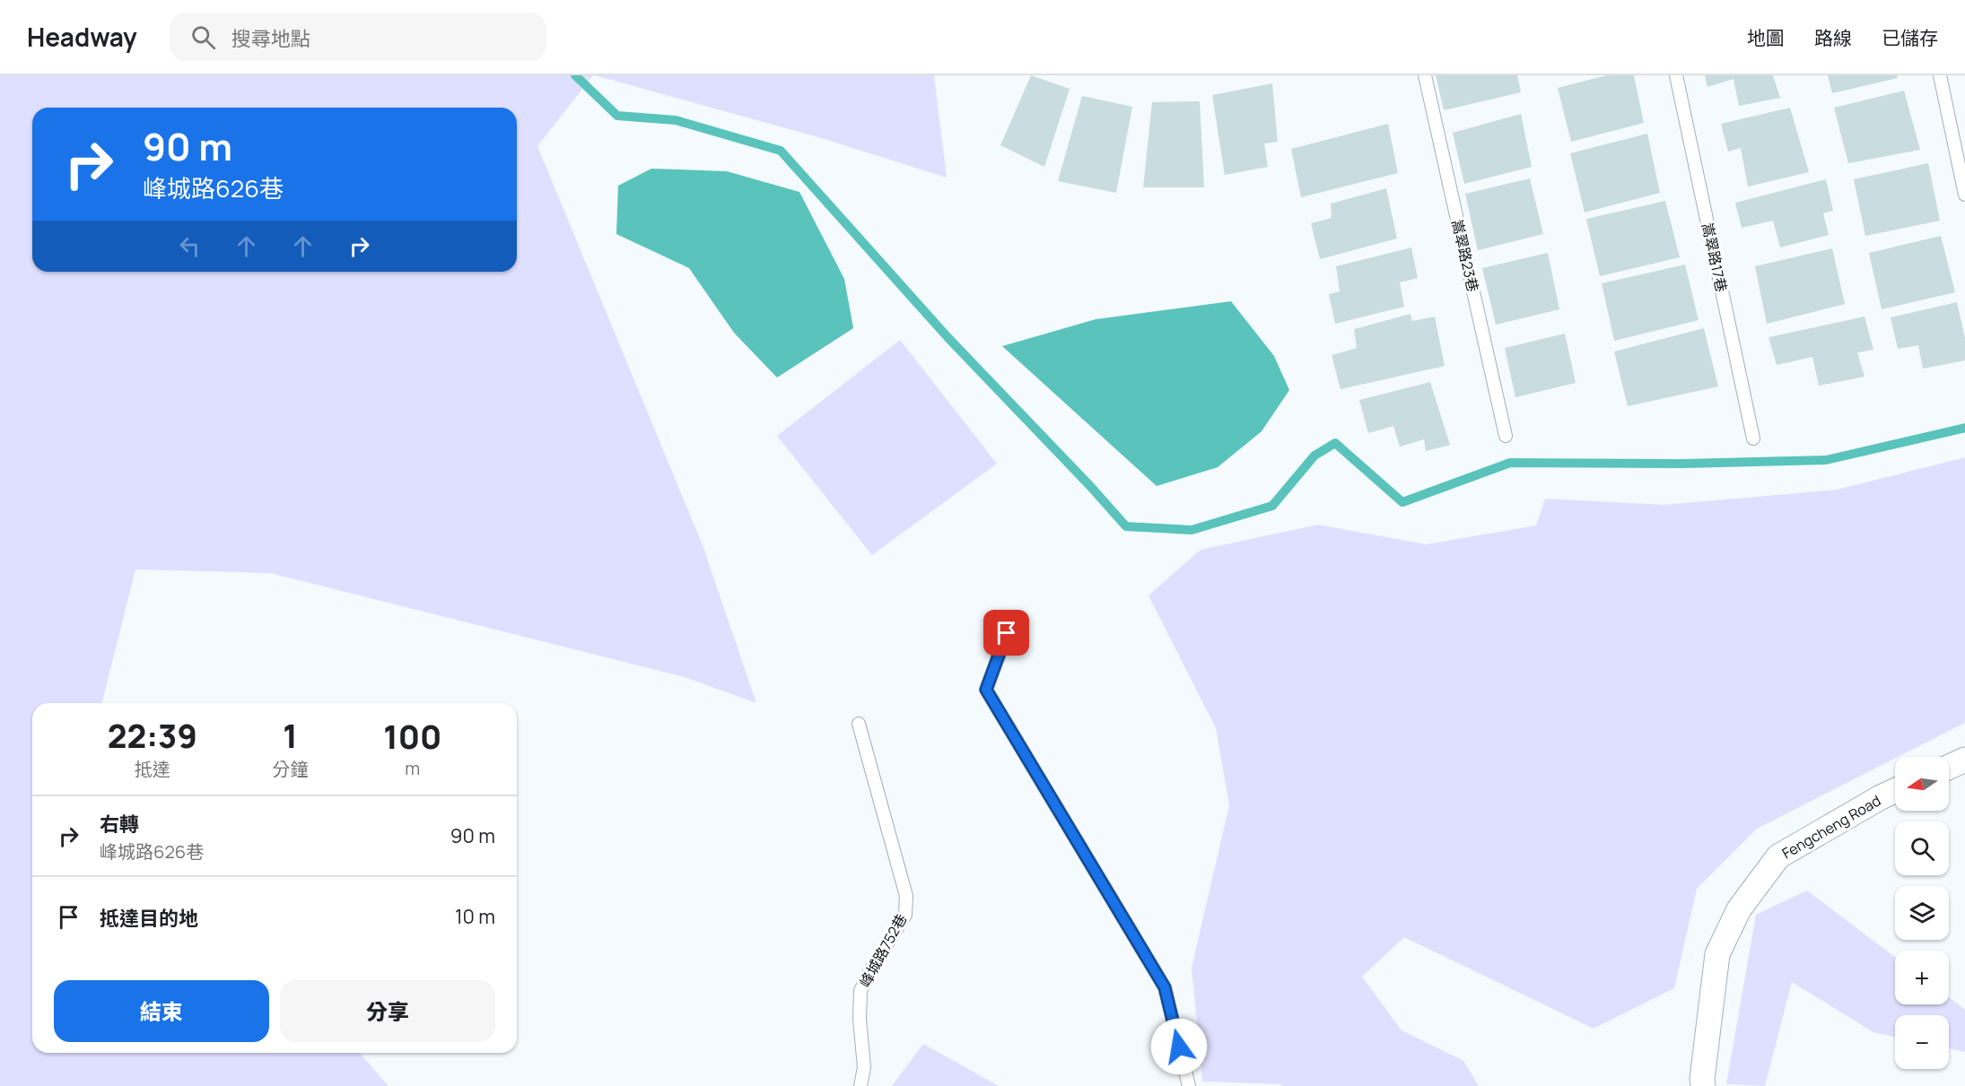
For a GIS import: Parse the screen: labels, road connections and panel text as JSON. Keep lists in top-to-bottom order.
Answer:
{
  "streets": {
    "street": ["Fengcheng Road"],
    "lane": ["嵩翠路23巷", "嵩翠路17巷", "峰城路752巷"]
  },
  "north": "left",
  "page": {
    "header": "Headway",
    "search": "搜尋地點",
    "nav": ["地圖", "路線", "已儲存"],
    "turn": ["90 m", "峰城路626巷"],
    "eta": [
      "22:39",
      "抵達",
      "1",
      "分鐘",
      "100",
      "m"
    ],
    "map_buttons": ["+", "−"],
    "list": [
      {
        "name": "右轉",
        "note": "峰城路626巷",
        "value": "90 m"
      },
      {
        "name": "抵達目的地",
        "value": "10 m"
      }
    ],
    "buttons": ["結束", "分享"]
  }
}
